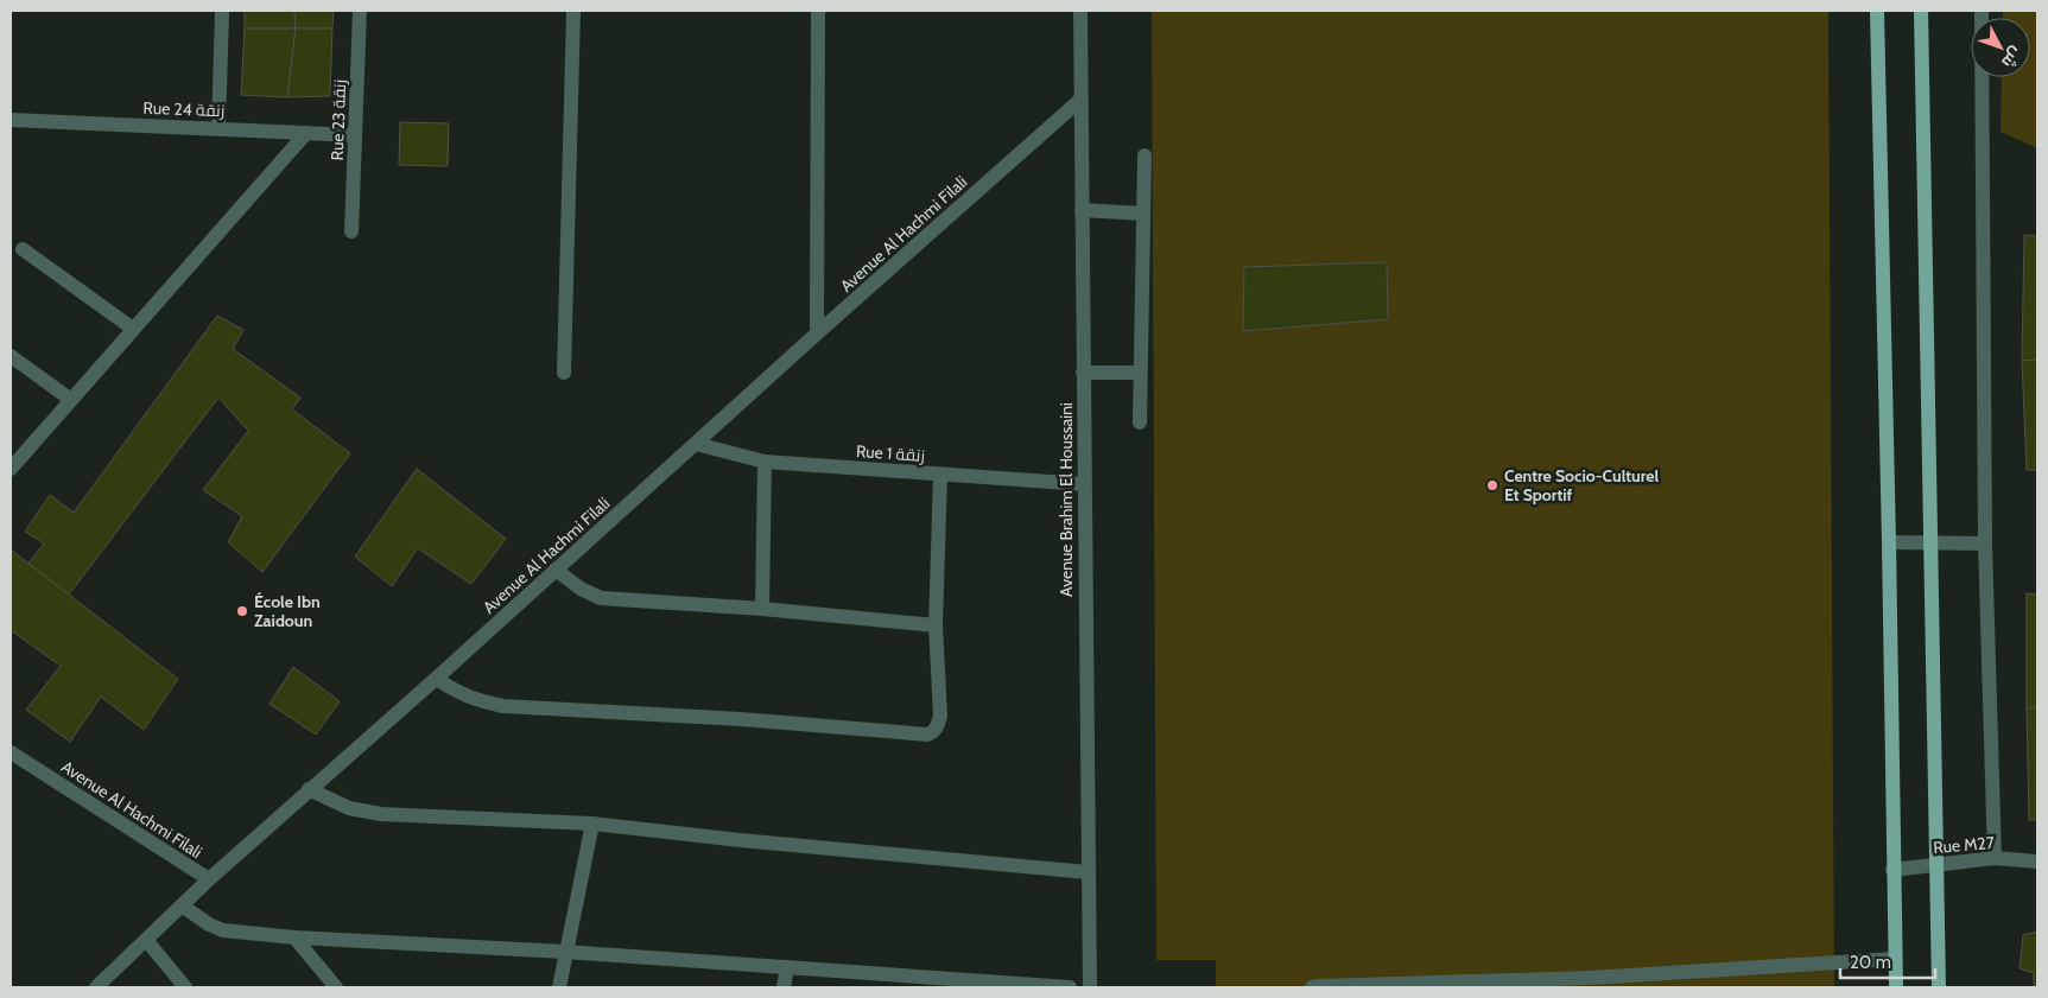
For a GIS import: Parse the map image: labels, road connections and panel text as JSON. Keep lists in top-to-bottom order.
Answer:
{
  "streets": {
    "street": [
      "Rue 24 زنقة",
      "Rue 23 زنقة",
      "Avenue Al Hachmi Filali",
      "Rue 1 زنقة",
      "Avenue Brahim El Houssaini",
      "Rue M27"
    ]
  },
  "crossings": [
    ["Rue 24 زنقة", "Rue 23 زنقة"],
    ["Avenue Al Hachmi Filali", "Rue 1 زنقة"],
    ["Avenue Al Hachmi Filali", "Avenue Brahim El Houssaini"],
    ["Rue 1 زنقة", "Avenue Brahim El Houssaini"]
  ],
  "places": ["Centre Socio-Culturel Et Sportif", "École Ibn Zaidoun"],
  "scale_bar": "20 m",
  "north": "bottom right"
}
